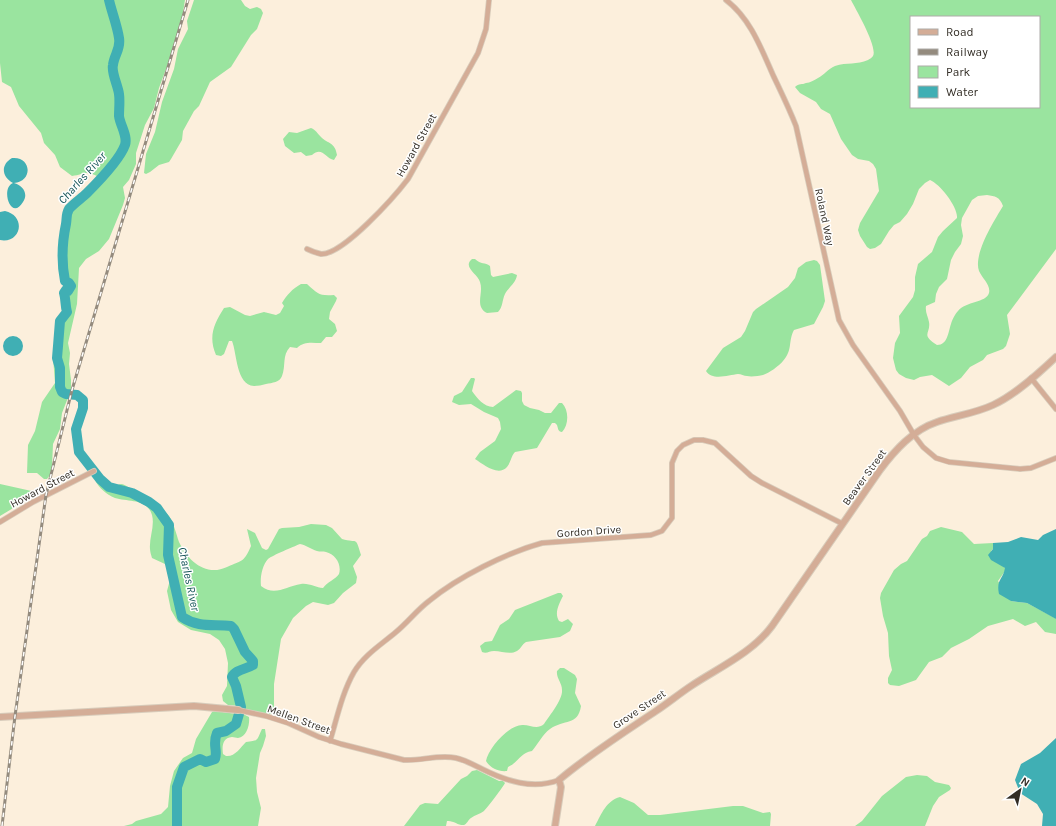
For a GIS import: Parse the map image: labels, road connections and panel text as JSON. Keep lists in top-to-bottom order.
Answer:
{
  "streets": {
    "street": [
      "Howard Street",
      "Roland Way",
      "Beaver Street",
      "Gordon Drive",
      "Grove Street",
      "Mellen Street"
    ]
  },
  "crossings": [
    ["Roland Way", "Beaver Street"],
    ["Beaver Street", "Gordon Drive"],
    ["Beaver Street", "Grove Street"],
    ["Gordon Drive", "Mellen Street"],
    ["Grove Street", "Mellen Street"]
  ],
  "water": ["Charles River"],
  "legend": [
    "Road",
    "Railway",
    "Park",
    "Water"
  ],
  "north": "top right"
}
